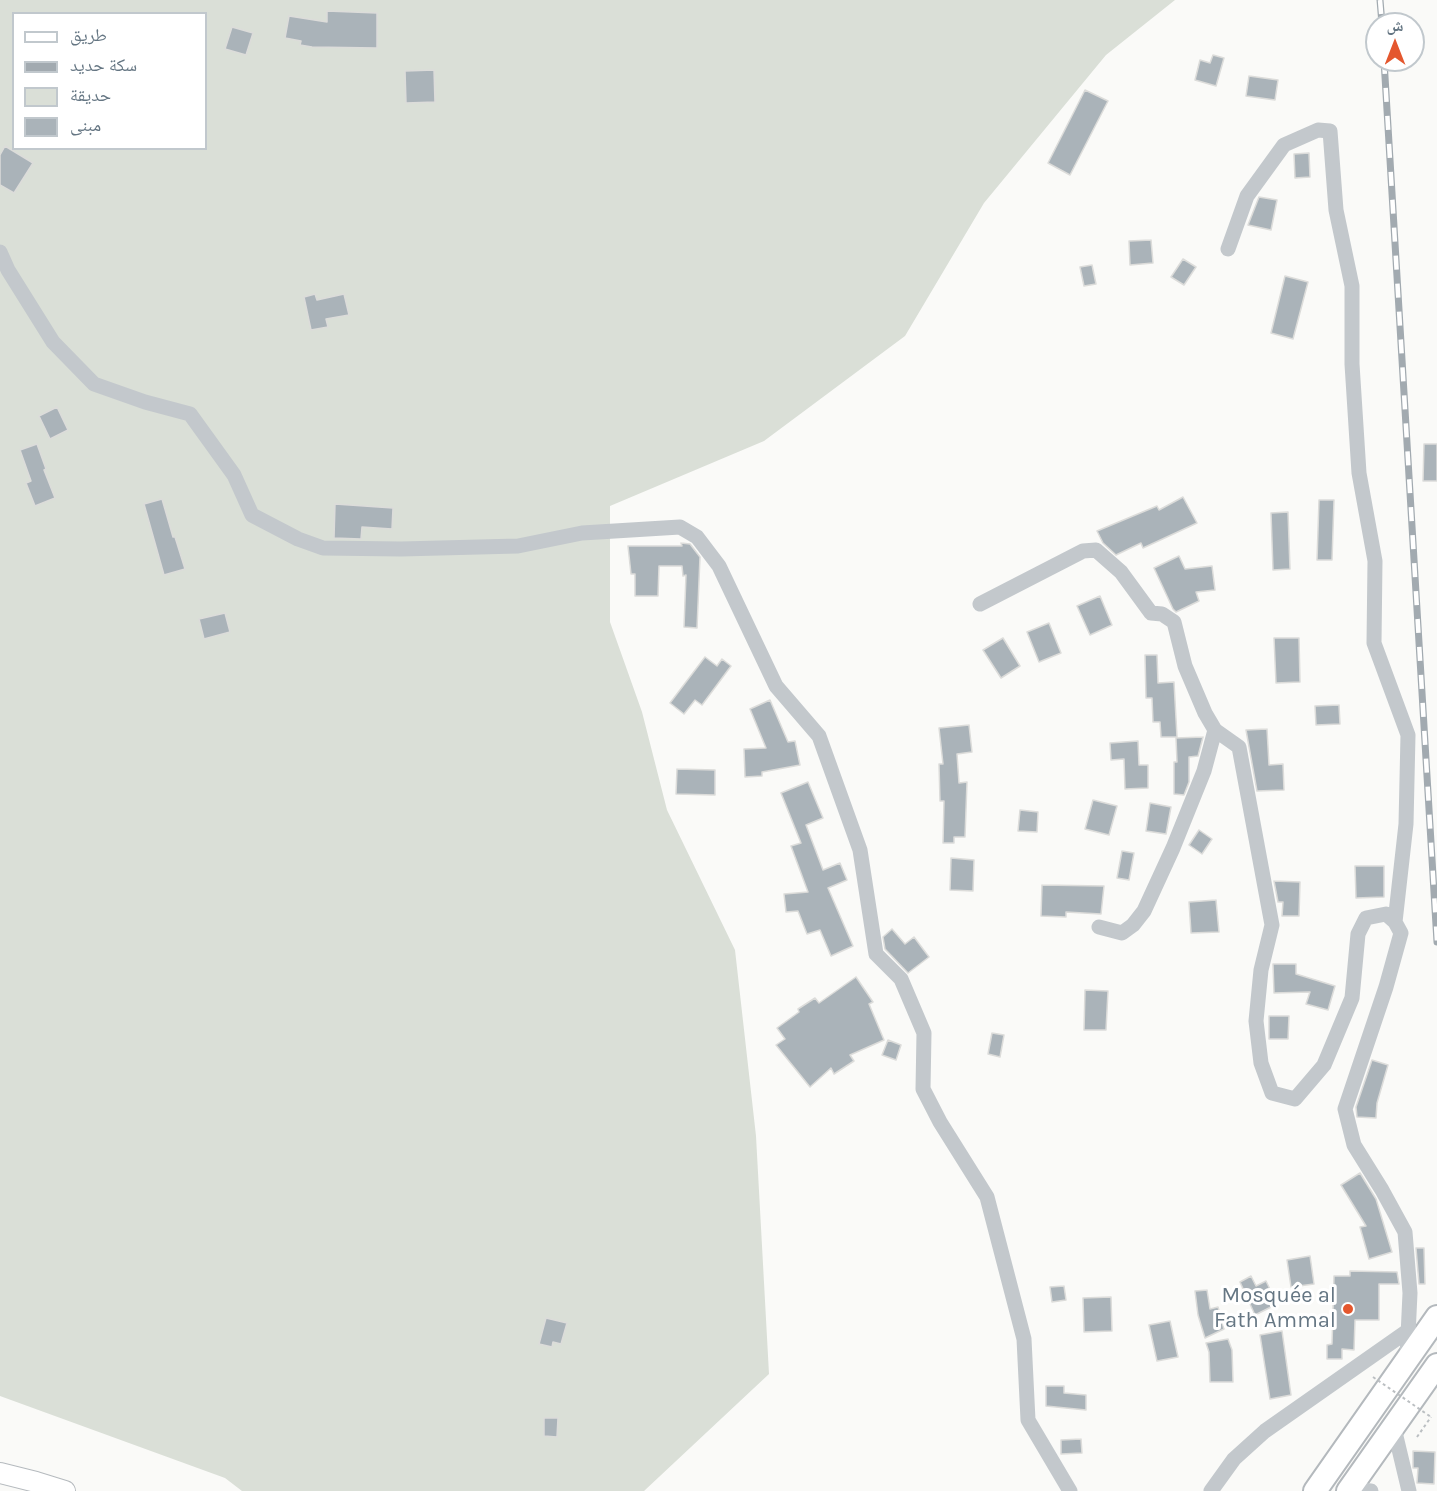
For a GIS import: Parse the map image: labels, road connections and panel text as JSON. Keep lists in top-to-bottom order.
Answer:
{
  "places": ["Mosquée al Fath Ammal"],
  "legend": [
    "طريق",
    "سكة حديد",
    "حديقة",
    "مبنى"
  ],
  "north": "top"
}
